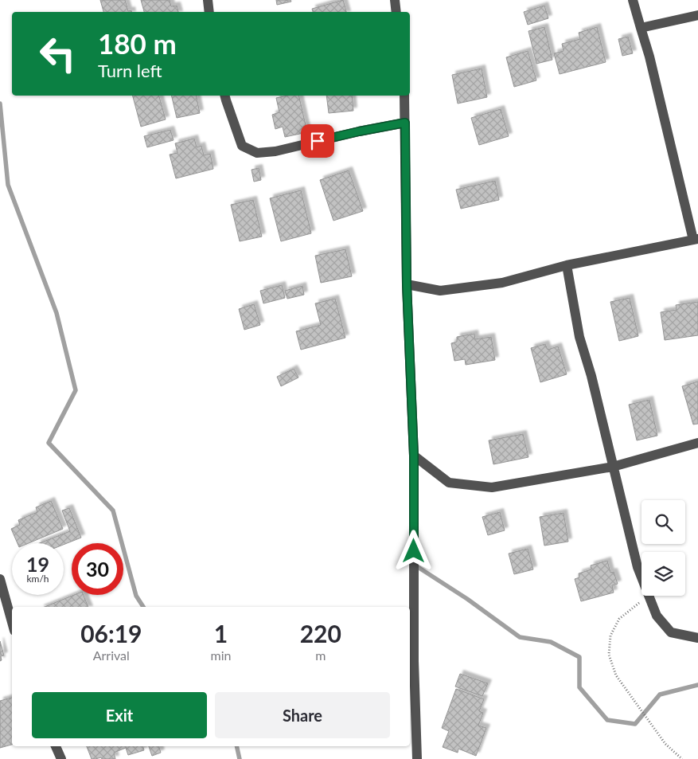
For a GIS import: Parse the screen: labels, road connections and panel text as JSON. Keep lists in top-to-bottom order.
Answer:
{
  "page": {
    "turn": ["180 m", "Turn left"],
    "speed": "19 km/h",
    "limit": "30",
    "eta": [
      "06:19",
      "Arrival",
      "1",
      "min",
      "220",
      "m"
    ],
    "buttons": ["Exit", "Share"]
  }
}
